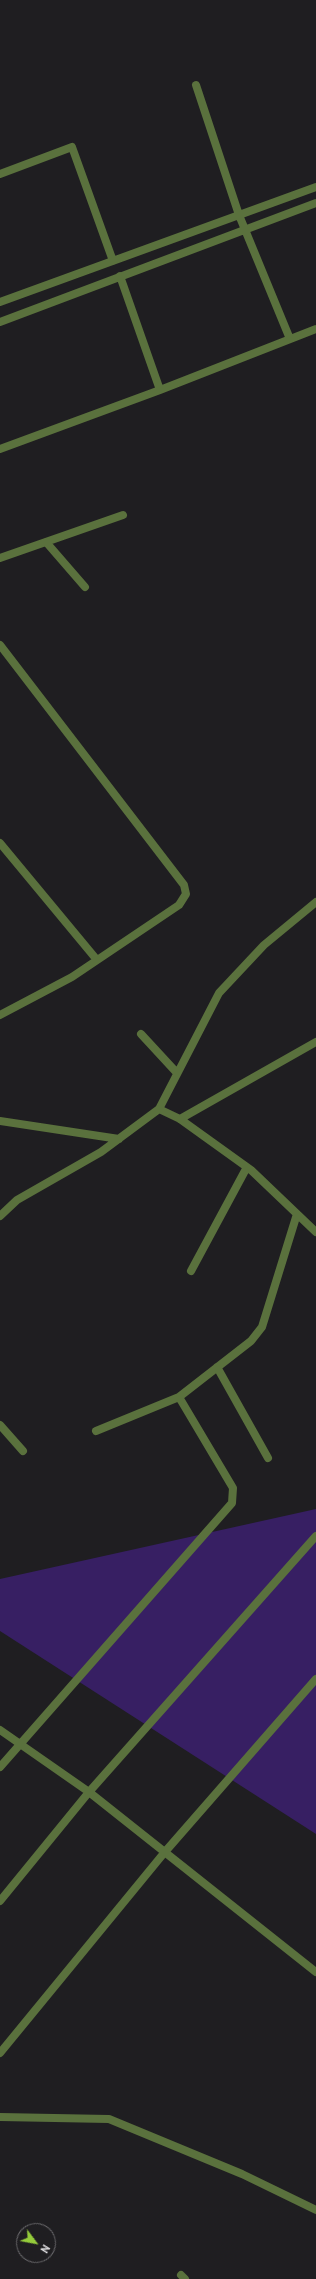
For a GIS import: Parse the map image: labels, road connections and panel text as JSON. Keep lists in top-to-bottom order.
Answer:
{
  "north": "bottom right"
}
